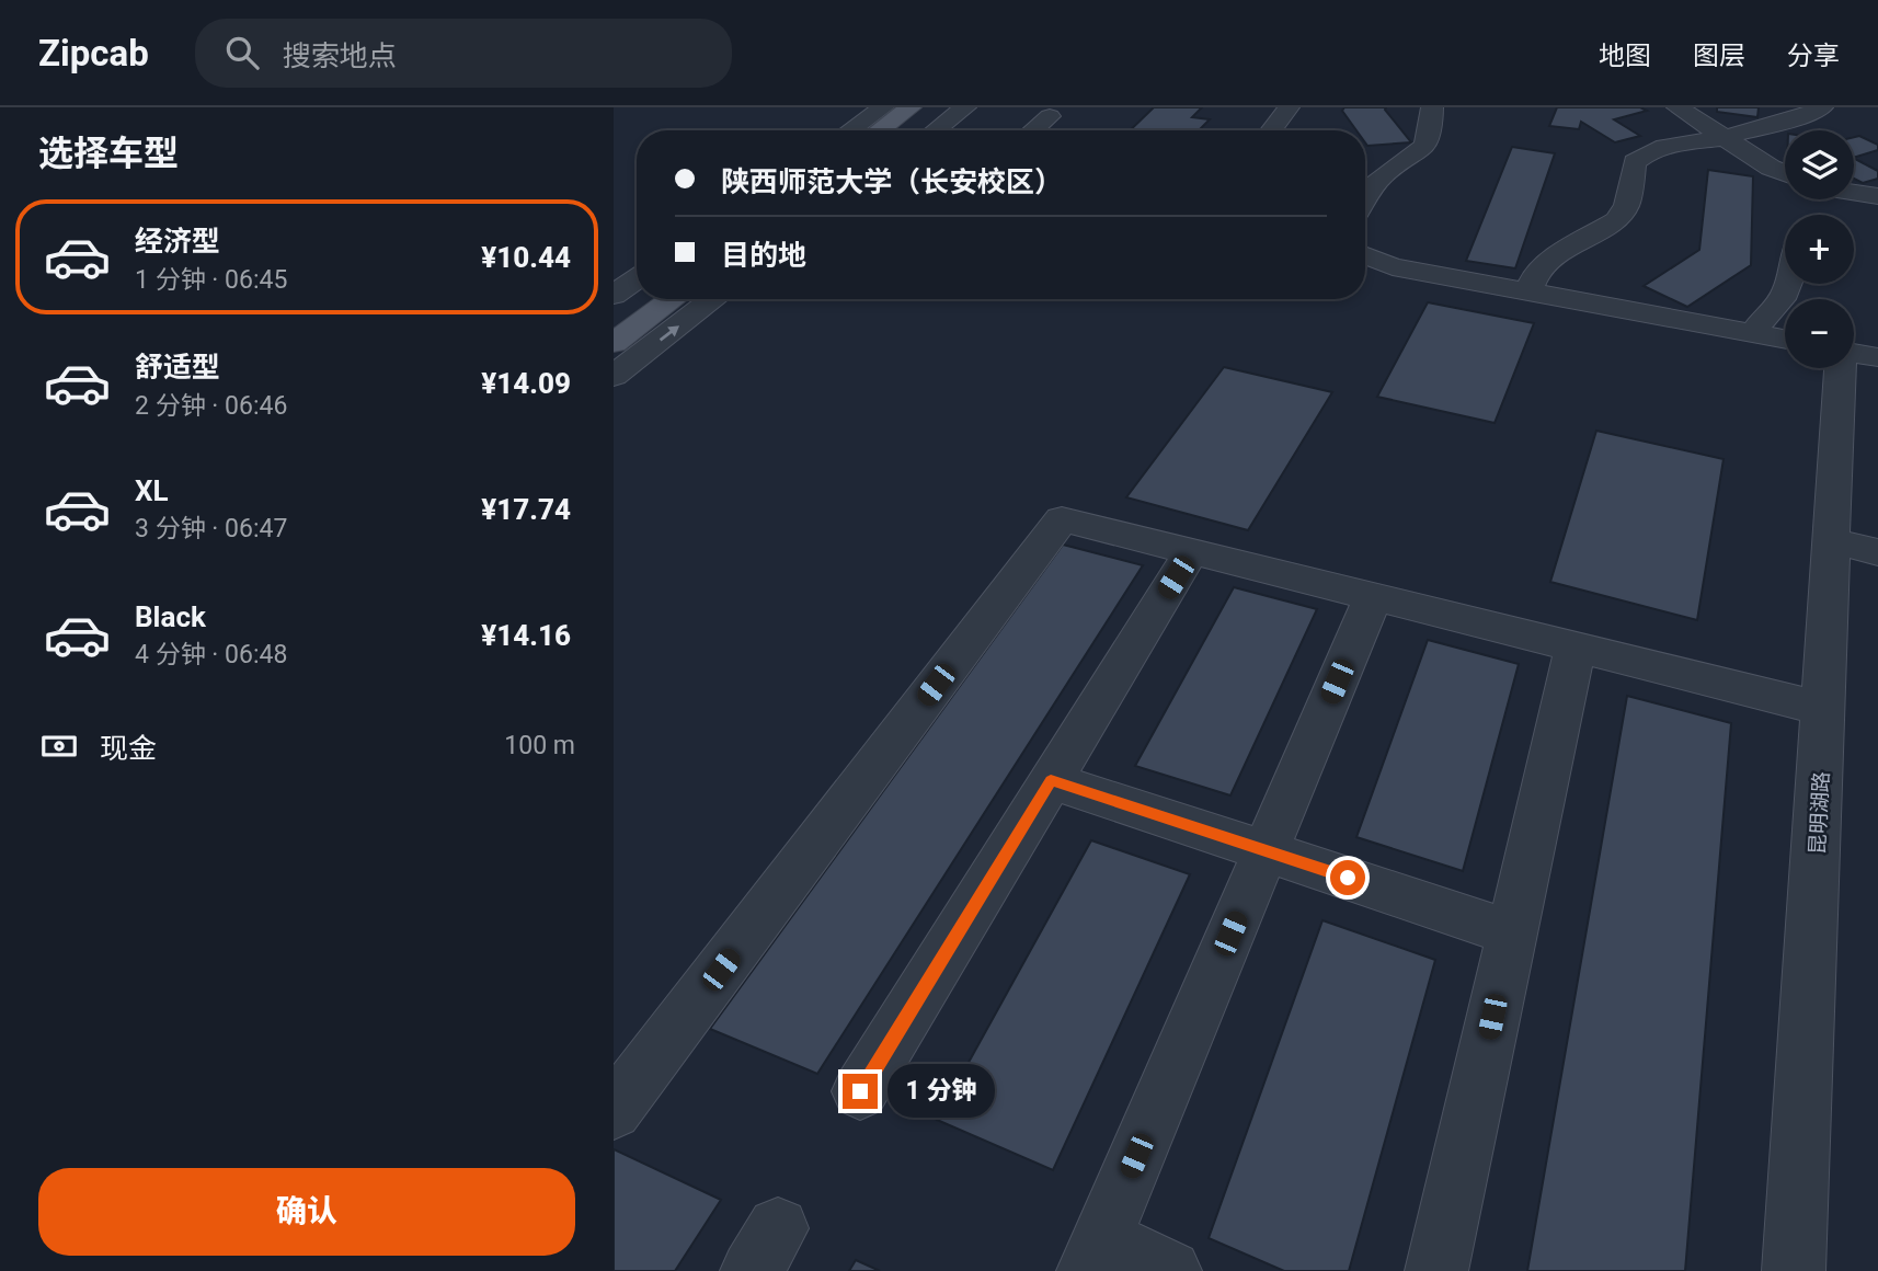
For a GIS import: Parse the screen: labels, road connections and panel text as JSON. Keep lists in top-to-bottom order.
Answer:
{
  "streets": {
    "street": ["昆明湖路"]
  },
  "page": {
    "header": "Zipcab",
    "search": "搜索地点",
    "nav": ["地图", "图层", "分享"],
    "heading": "选择车型",
    "map_buttons": ["+", "−"],
    "banner": ["陕西师范大学（长安校区）", "目的地"],
    "list": [
      {
        "name": "经济型",
        "note": "1 分钟 · 06:45",
        "value": "¥10.44"
      },
      {
        "name": "舒适型",
        "note": "2 分钟 · 06:46",
        "value": "¥14.09"
      },
      {
        "name": "XL",
        "note": "3 分钟 · 06:47",
        "value": "¥17.74"
      },
      {
        "name": "Black",
        "note": "4 分钟 · 06:48",
        "value": "¥14.16"
      }
    ],
    "pay": ["现金", "100 m"],
    "bubble": "1 分钟",
    "buttons": "确认"
  }
}
